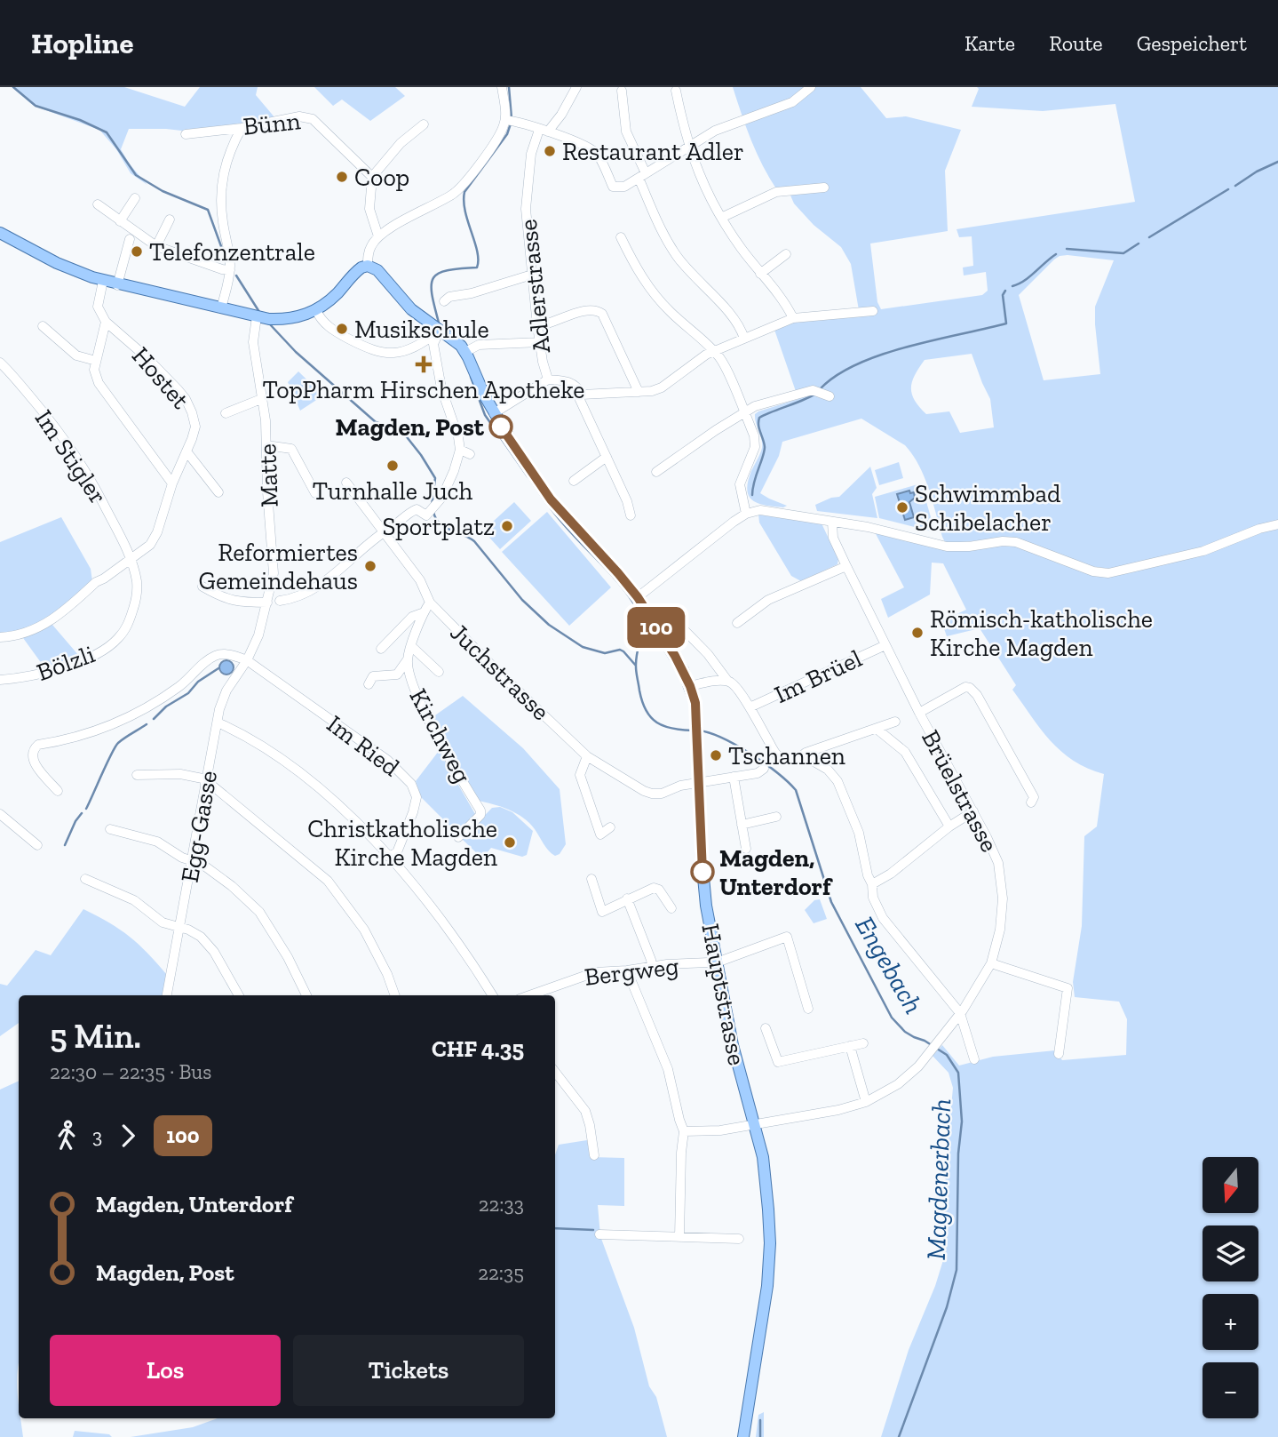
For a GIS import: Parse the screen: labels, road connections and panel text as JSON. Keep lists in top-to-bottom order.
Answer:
{
  "streets": {
    "main road": ["Hauptstrasse"],
    "street": [
      "Bünn",
      "Adlerstrasse",
      "Hostet",
      "Im Stigler",
      "Matte",
      "Bölzli",
      "Juchstrasse",
      "Im Brüel",
      "Kirchweg",
      "Im Ried",
      "Brüelstrasse",
      "Egg-Gasse",
      "Bergweg"
    ]
  },
  "crossings": [
    ["Bünn", "Matte"],
    ["Bünn", "Hauptstrasse"],
    ["Adlerstrasse", "Hauptstrasse"],
    ["Hostet", "Im Stigler"],
    ["Hostet", "Bölzli"],
    ["Im Stigler", "Bölzli"],
    ["Matte", "Im Ried"],
    ["Matte", "Egg-Gasse"],
    ["Matte", "Hauptstrasse"],
    ["Juchstrasse", "Kirchweg"],
    ["Juchstrasse", "Hauptstrasse"],
    ["Im Brüel", "Brüelstrasse"],
    ["Im Ried", "Egg-Gasse"],
    ["Brüelstrasse", "Hauptstrasse"],
    ["Bergweg", "Hauptstrasse"]
  ],
  "water": ["Engebach", "Magdenerbach"],
  "places": {
    "other": [
      "Restaurant Adler",
      "Coop",
      "Telefonzentrale",
      "Musikschule",
      "Magden, Post",
      "Turnhalle Juch",
      "Schwimmbad Schibelacher",
      "Sportplatz",
      "Reformiertes Gemeindehaus",
      "Römisch-katholische Kirche Magden",
      "Tschannen",
      "Christkatholische Kirche Magden",
      "Magden, Unterdorf"
    ],
    "health": ["TopPharm Hirschen Apotheke"]
  },
  "lines": ["bus line 100"],
  "north": "bottom",
  "page": {
    "header": "Hopline",
    "nav": ["Karte", "Route", "Gespeichert"],
    "on_map": "100",
    "heading": ["5 Min.", "22:30 – 22:35 · Bus", "CHF 4.35"],
    "legs": ["3", "100"],
    "map_buttons": ["+", "−"],
    "list": [
      {
        "name": "Magden, Unterdorf",
        "value": "22:33"
      },
      {
        "name": "Magden, Post",
        "value": "22:35"
      }
    ],
    "buttons": ["Los", "Tickets"]
  }
}
